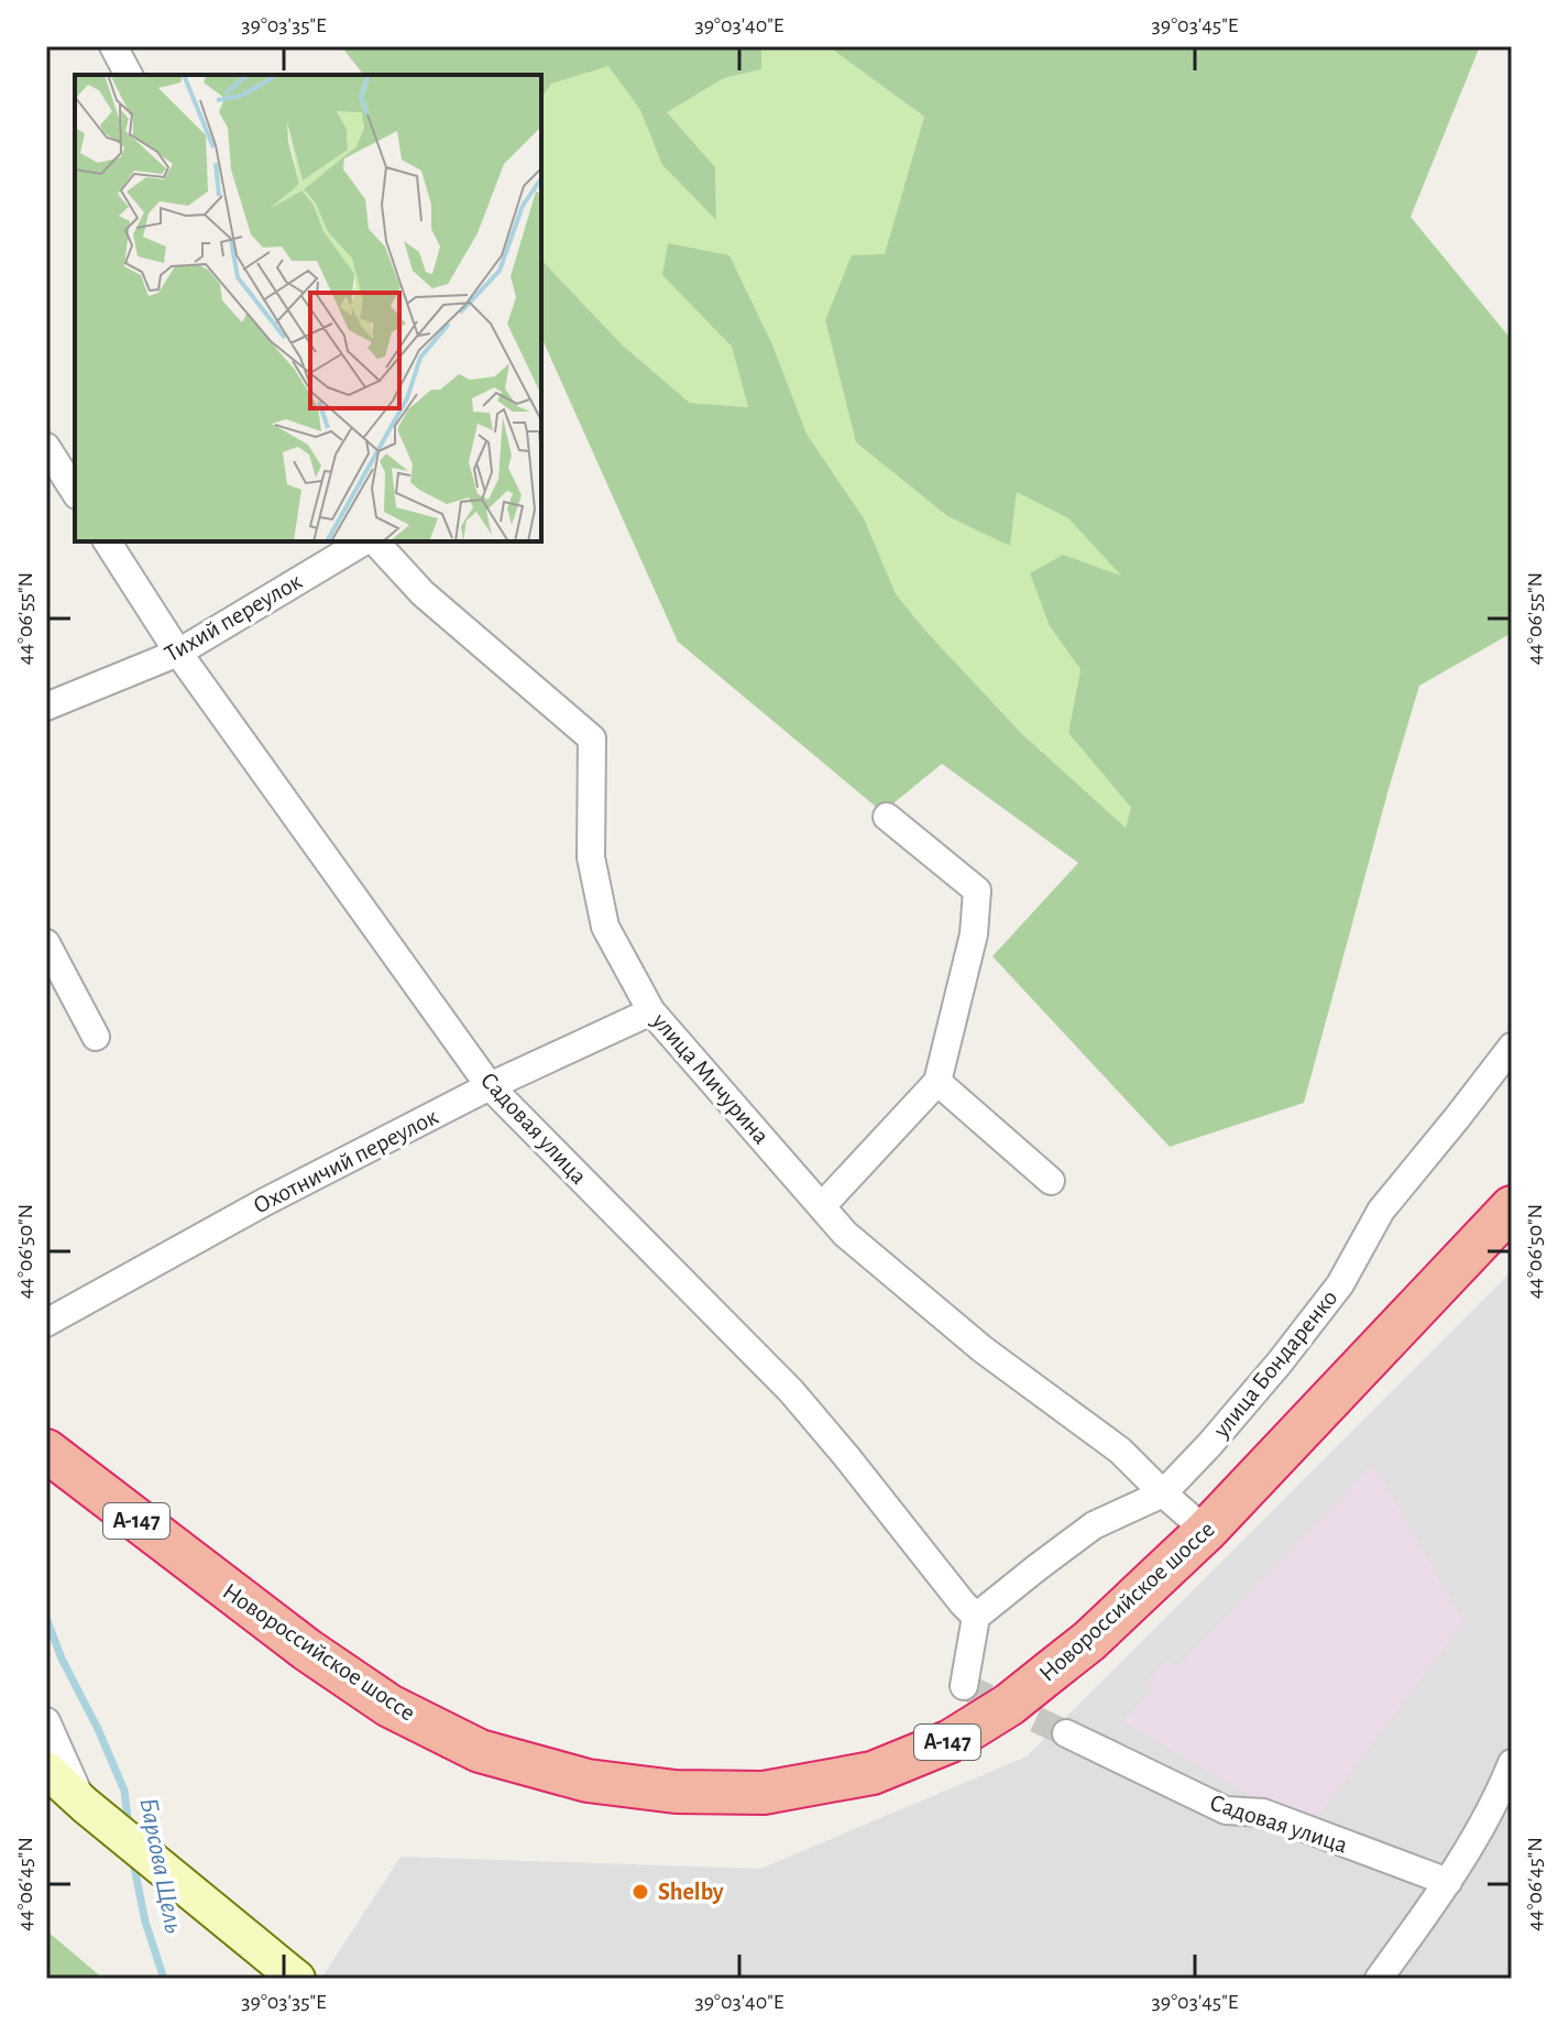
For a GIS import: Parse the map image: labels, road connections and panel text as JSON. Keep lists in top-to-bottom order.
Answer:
{
  "streets": {
    "highway": ["А-147", "Новороссийское шоссе"],
    "street": [
      "Тихий переулок",
      "улица Мичурина",
      "Садовая улица",
      "Охотничий переулок",
      "улица Бондаренко"
    ]
  },
  "crossings": [
    ["Тихий переулок", "Садовая улица"],
    ["улица Мичурина", "Охотничий переулок"],
    ["улица Мичурина", "улица Бондаренко"],
    ["улица Мичурина", "Новороссийское шоссе"],
    ["Садовая улица", "Охотничий переулок"],
    ["Садовая улица", "улица Бондаренко"]
  ],
  "water": ["Барсова Щель"],
  "places": ["Shelby"],
  "coordinates": [
    "39°03'35\"E",
    "39°03'40\"E",
    "39°03'45\"E",
    "44°06'55\"N",
    "44°06'50\"N",
    "44°06'45\"N"
  ]
}
